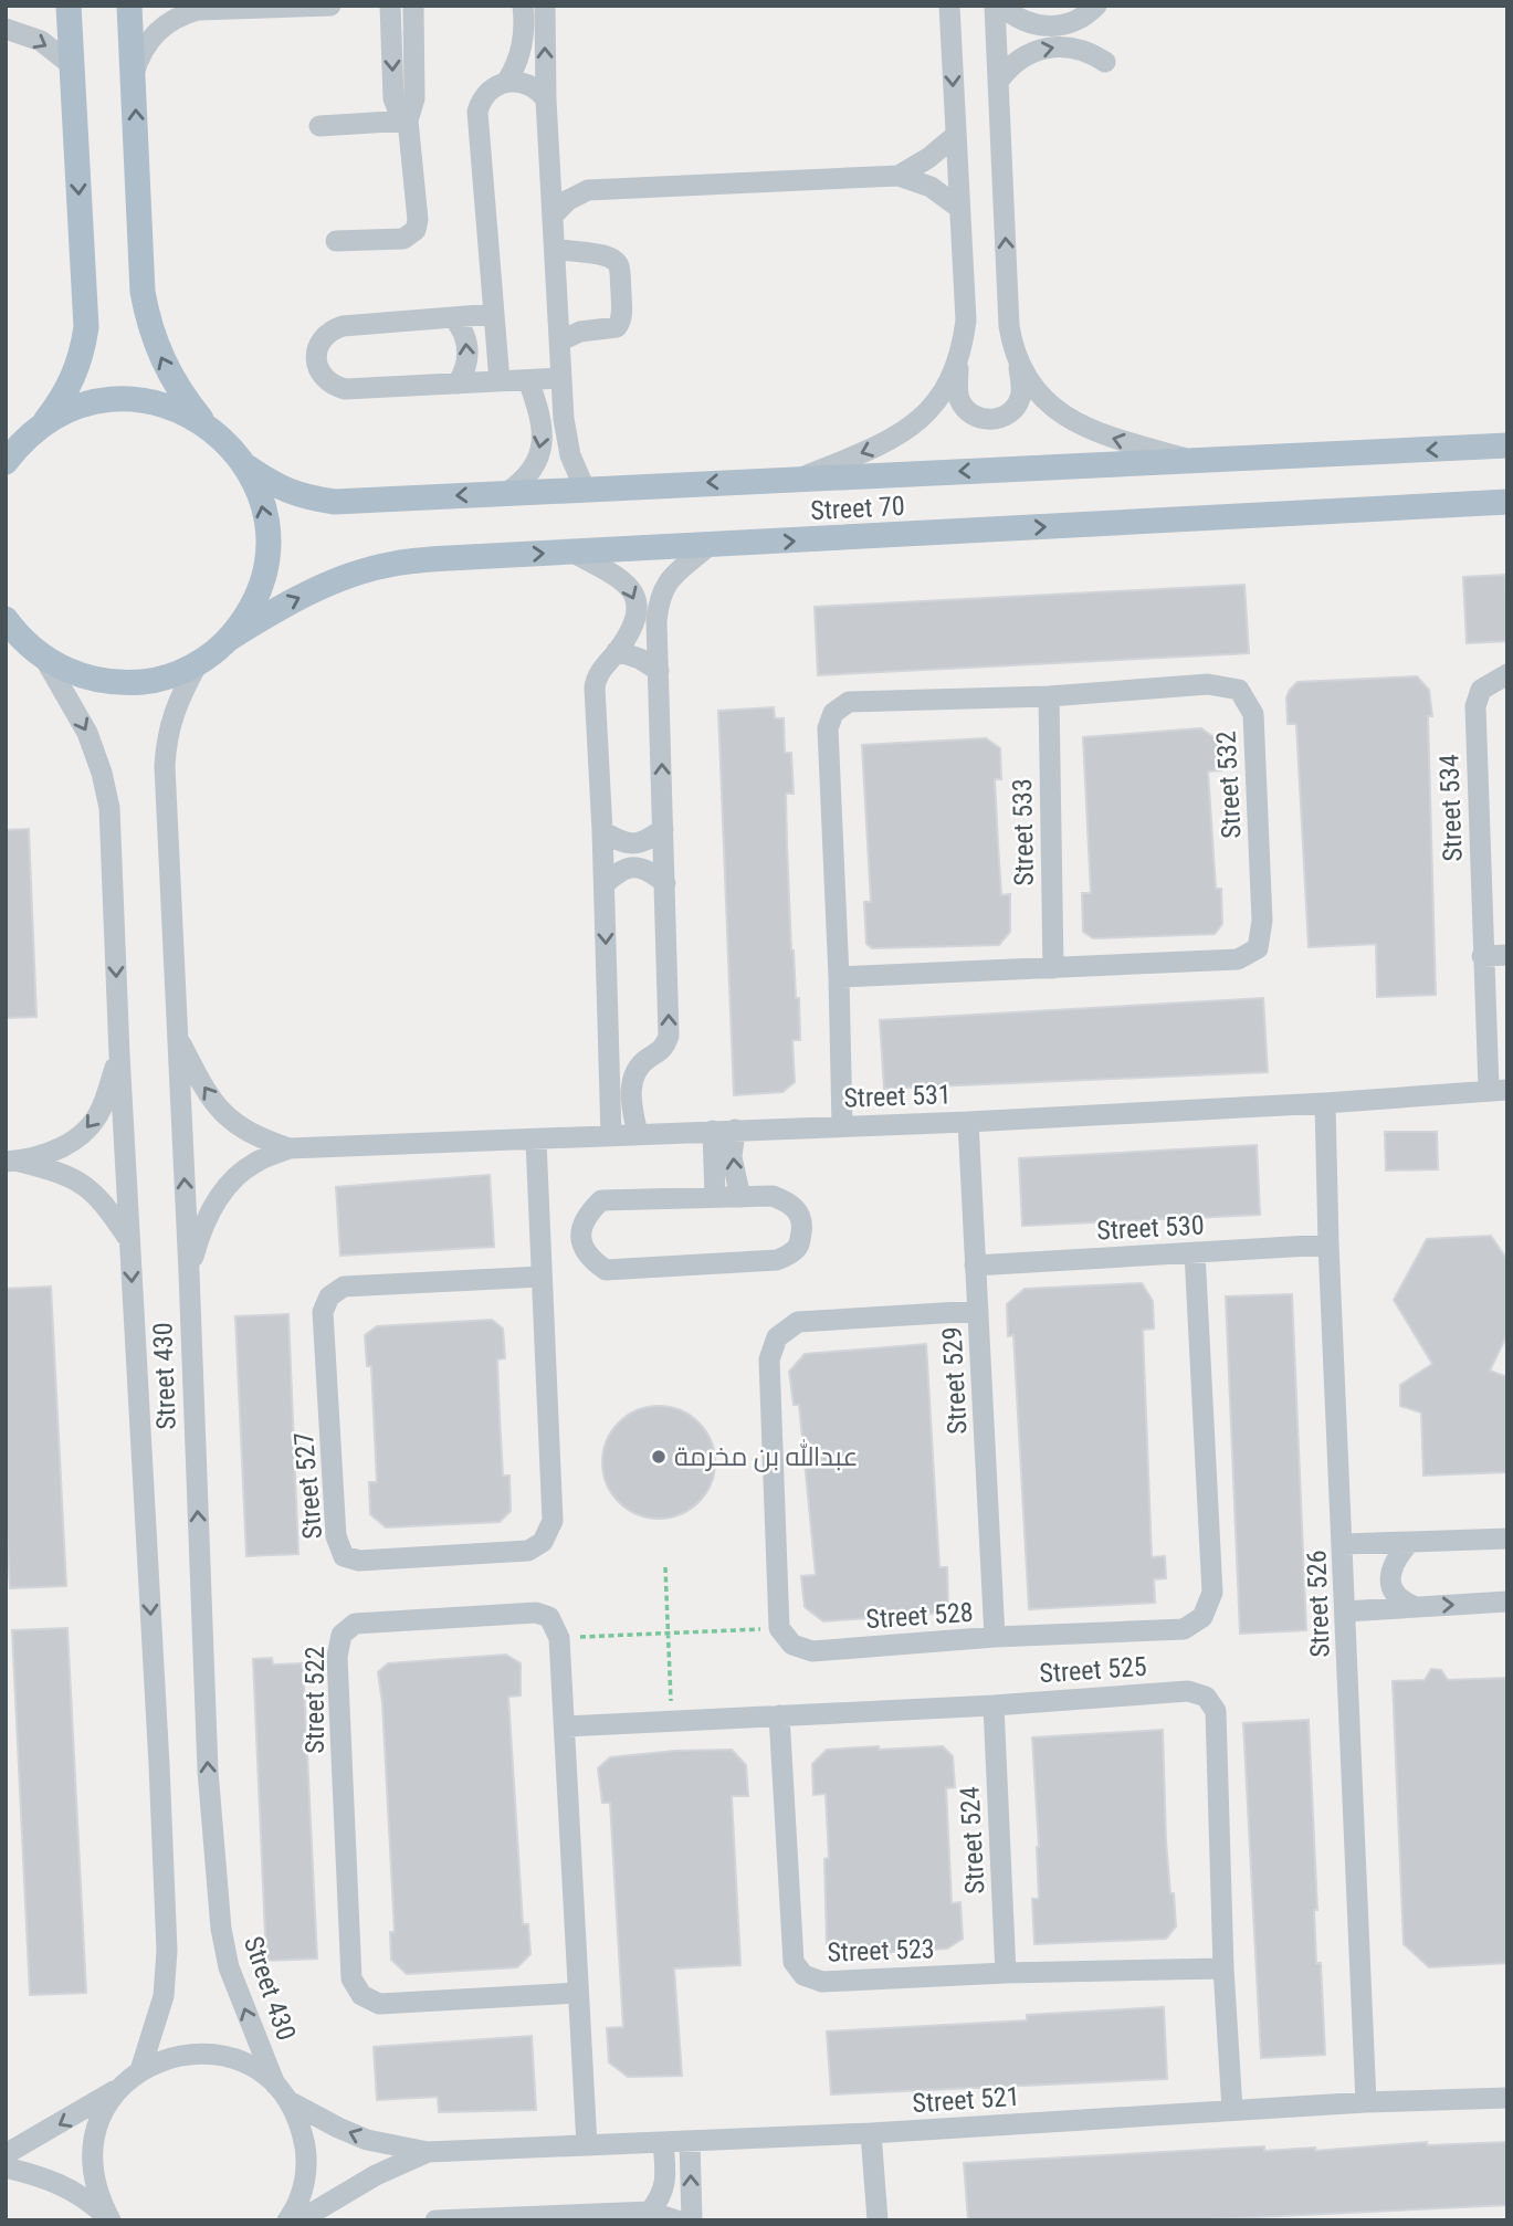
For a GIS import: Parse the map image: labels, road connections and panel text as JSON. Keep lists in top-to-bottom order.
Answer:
{
  "streets": {
    "main road": ["Street 70"],
    "street": [
      "Street 532",
      "Street 534",
      "Street 533",
      "Street 531",
      "Street 530",
      "Street 430",
      "Street 529",
      "Street 527",
      "Street 526",
      "Street 528",
      "Street 525",
      "Street 522",
      "Street 524",
      "Street 523",
      "Street 521"
    ]
  },
  "crossings": [
    ["Street 532", "Street 533"],
    ["Street 532", "Street 531"],
    ["Street 534", "Street 531"],
    ["Street 531", "Street 430"],
    ["Street 531", "Street 529"],
    ["Street 531", "Street 527"],
    ["Street 531", "Street 526"],
    ["Street 530", "Street 529"],
    ["Street 530", "Street 526"],
    ["Street 530", "Street 528"],
    ["Street 430", "Street 521"],
    ["Street 529", "Street 528"],
    ["Street 526", "Street 521"],
    ["Street 525", "Street 524"],
    ["Street 525", "Street 523"],
    ["Street 525", "Street 521"],
    ["Street 524", "Street 523"]
  ],
  "places": ["عبدالله بن مخرمة"]
}
